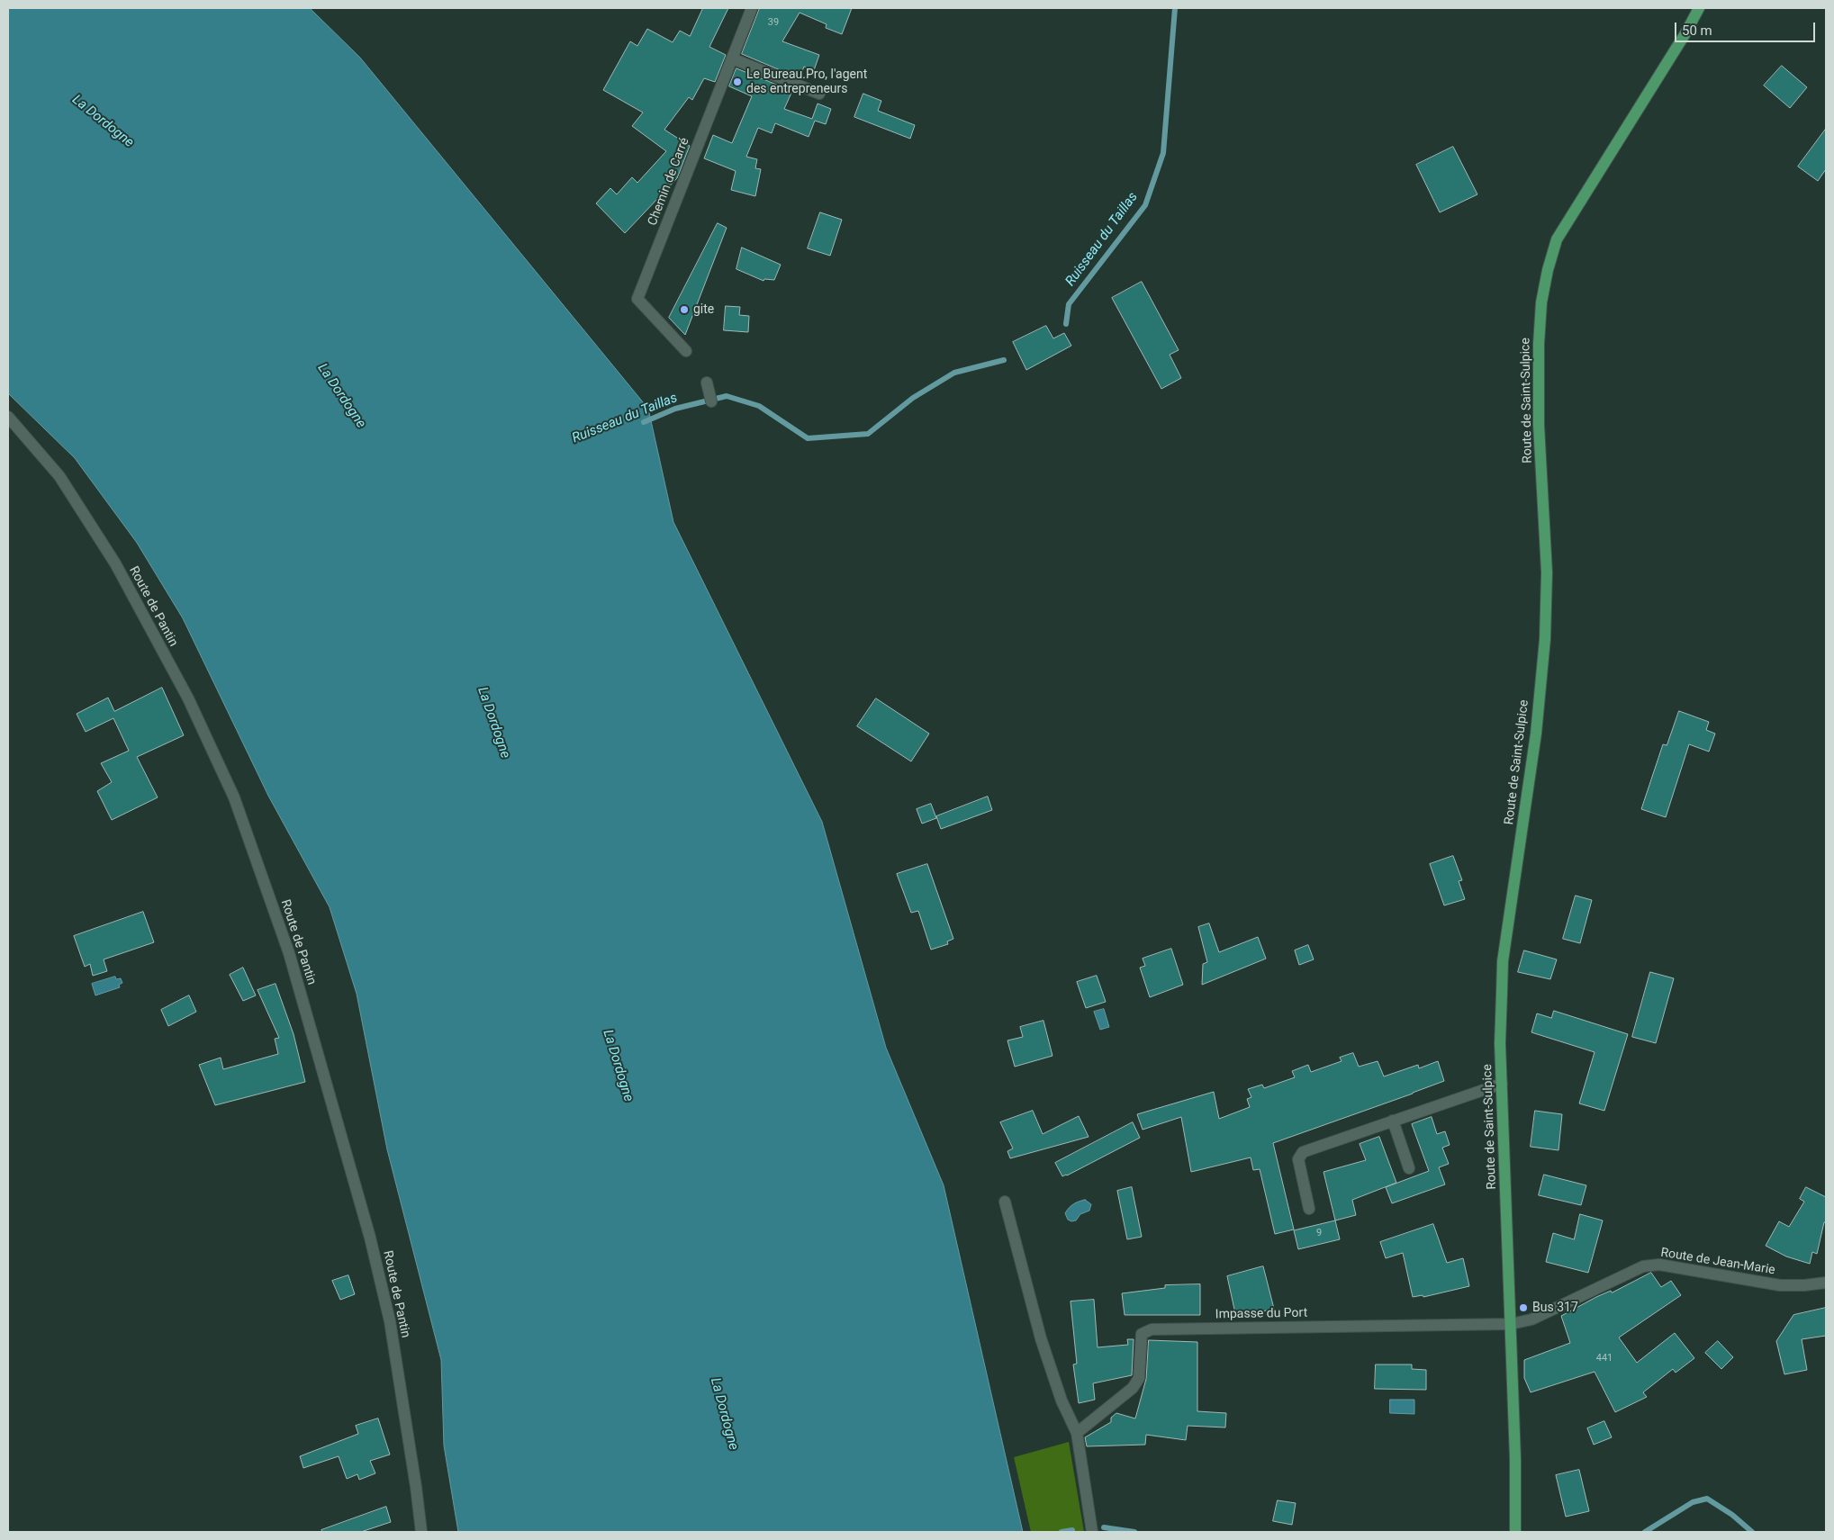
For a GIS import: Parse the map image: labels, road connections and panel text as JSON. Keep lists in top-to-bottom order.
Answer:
{
  "streets": {
    "main road": ["Route de Saint-Sulpice"],
    "street": [
      "Chemin de Carré",
      "Route de Pantin",
      "Route de Jean-Marie",
      "Impasse du Port"
    ]
  },
  "crossings": [
    ["Route de Saint-Sulpice", "Route de Jean-Marie"],
    ["Route de Saint-Sulpice", "Impasse du Port"],
    ["Route de Jean-Marie", "Impasse du Port"]
  ],
  "water": ["La Dordogne", "Ruisseau du Taillas"],
  "places": ["Le Bureau.Pro, l'agent des entrepreneurs", "gite", "Bus 317"],
  "house_numbers": ["39", "9", "441"],
  "scale_bar": "50 m"
}
